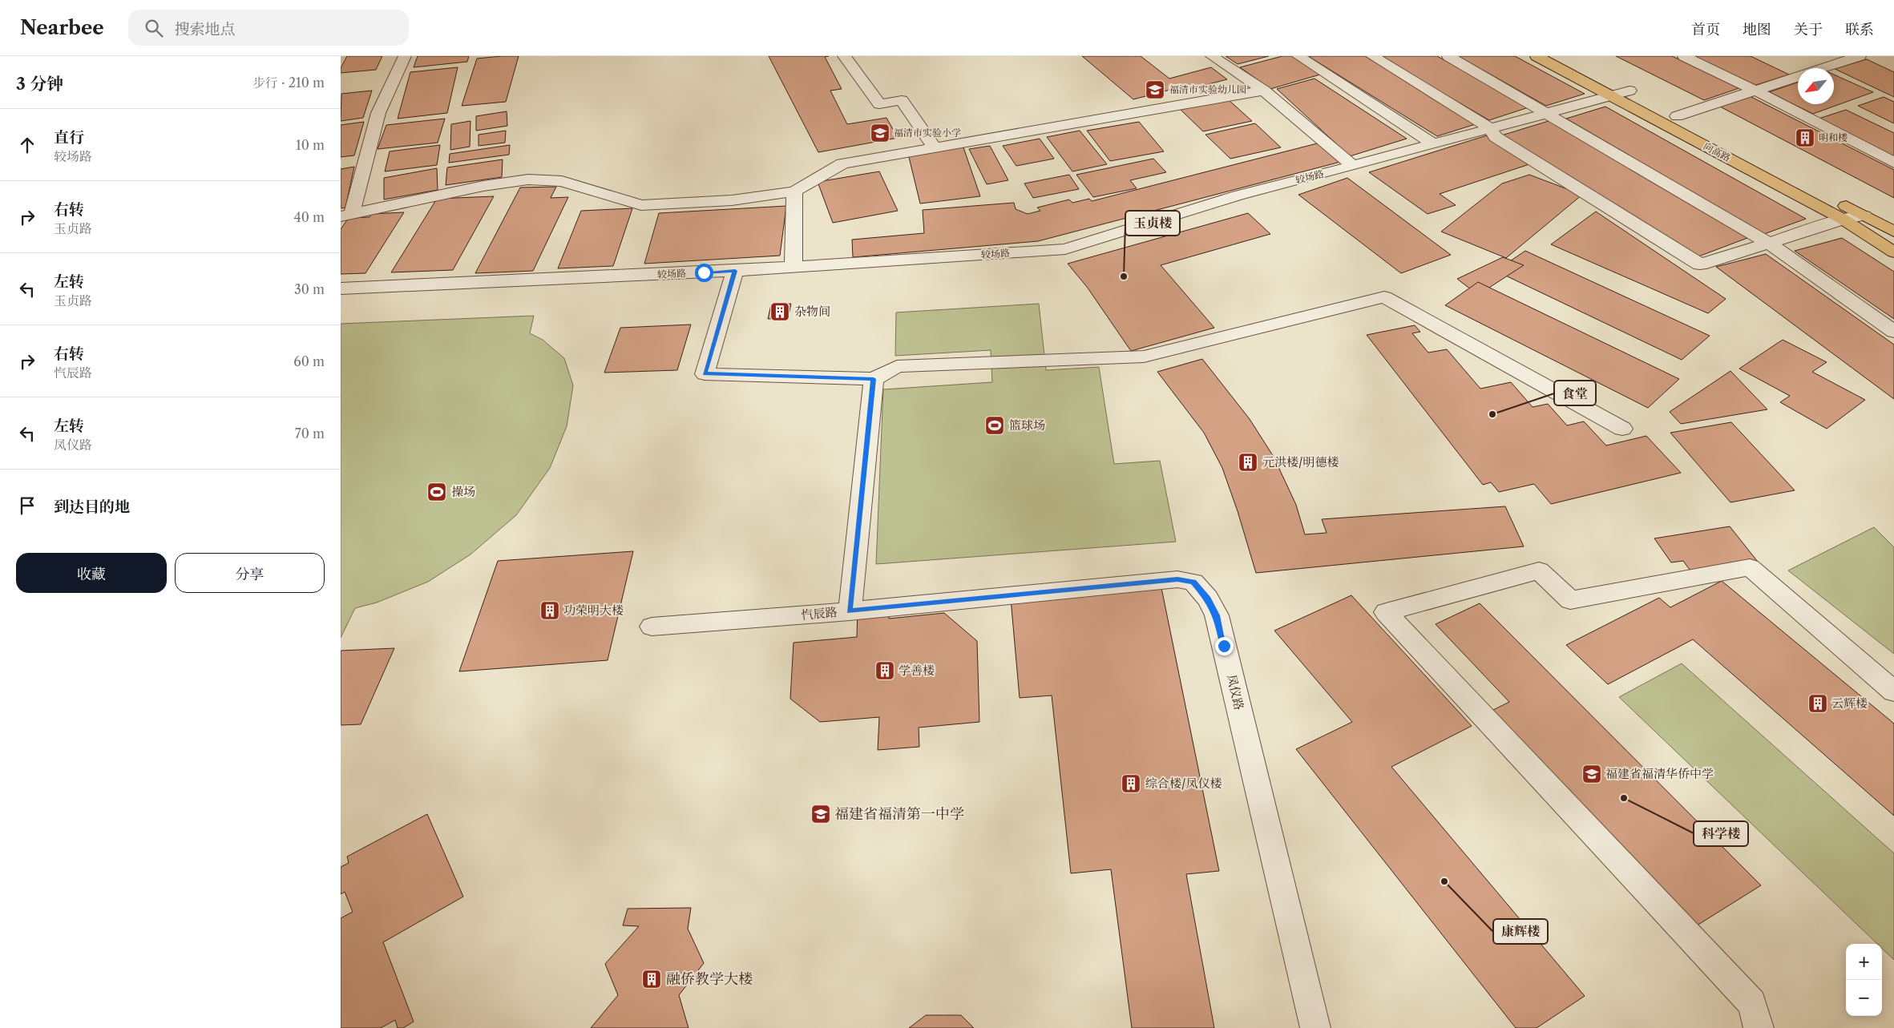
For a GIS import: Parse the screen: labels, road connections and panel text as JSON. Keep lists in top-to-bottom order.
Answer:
{
  "streets": {
    "main road": ["向高路"],
    "street": ["较场路", "忾辰路", "凤仪路"]
  },
  "crossings": [
    ["向高路", "较场路"],
    ["忾辰路", "凤仪路"]
  ],
  "places": {
    "school or university": [
      "福清市实验幼儿园",
      "福清市实验小学",
      "福建省福清华侨中学",
      "福建省福清第一中学"
    ],
    "building": [
      "明和楼",
      "杂物间",
      "元洪楼/明德楼",
      "功荣明大楼",
      "学善楼",
      "云辉楼",
      "综合楼/凤仪楼",
      "融侨教学大楼"
    ],
    "other": [
      "玉贞楼",
      "食堂",
      "科学楼",
      "康辉楼"
    ],
    "sports": ["篮球场", "操场"]
  },
  "north": "bottom left",
  "page": {
    "header": "Nearbee",
    "search": "搜索地点",
    "nav": [
      "首页",
      "地图",
      "关于",
      "联系"
    ],
    "heading": ["3 分钟", "步行 · 210 m"],
    "list": [
      ["直行", "较场路", "10 m"],
      ["右转", "玉贞路", "40 m"],
      ["左转", "玉贞路", "30 m"],
      ["右转", "忾辰路", "60 m"],
      ["左转", "凤仪路", "70 m"],
      "到达目的地"
    ],
    "buttons": ["收藏", "分享"],
    "map_buttons": ["+", "−"]
  }
}
